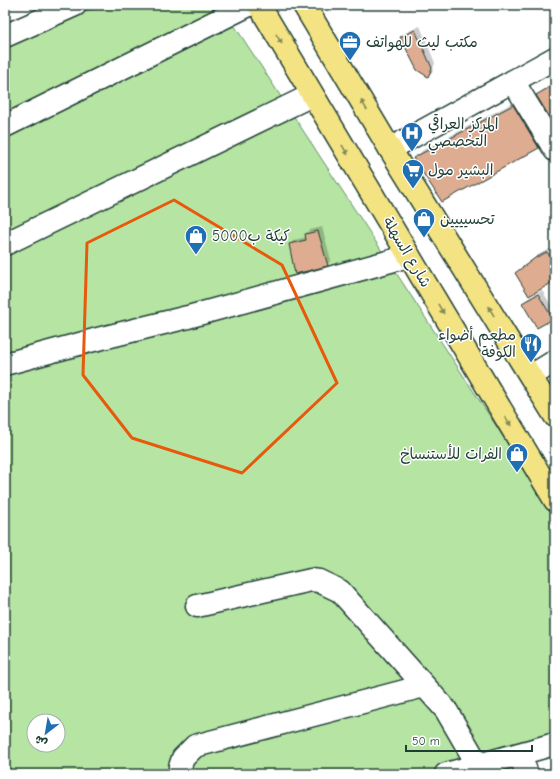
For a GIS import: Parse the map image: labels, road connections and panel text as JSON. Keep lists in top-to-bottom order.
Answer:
{
  "streets": {
    "main road": ["شارع السهلة"]
  },
  "places": {
    "office": ["مكتب ليث للهواتف"],
    "hospital": ["المركز العراقي التخصصي"],
    "supermarket": ["البشير مول"],
    "shop": ["تحسيييين", "كيكة ب5000", "الفرات للأستنساخ"],
    "restaurant": ["مطعم أضواء الكوفة"]
  },
  "scale_bar": "50 m",
  "north": "bottom left"
}
